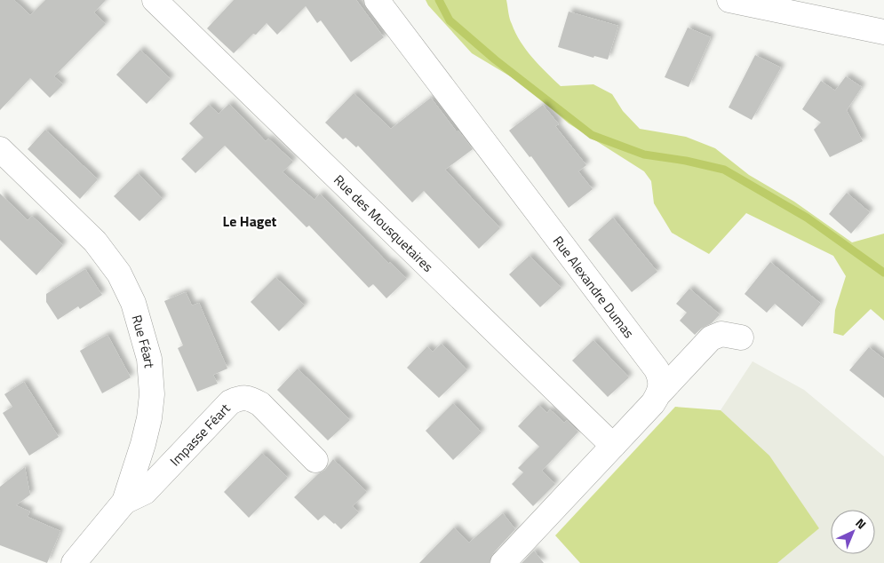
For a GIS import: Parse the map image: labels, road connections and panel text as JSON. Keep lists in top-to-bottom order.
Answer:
{
  "streets": {
    "street": [
      "Rue des Mousquetaires",
      "Rue Alexandre Dumas",
      "Rue Féart",
      "Impasse Féart"
    ]
  },
  "crossings": [
    ["Rue Féart", "Impasse Féart"]
  ],
  "districts": ["Le Haget"],
  "north": "top right"
}
